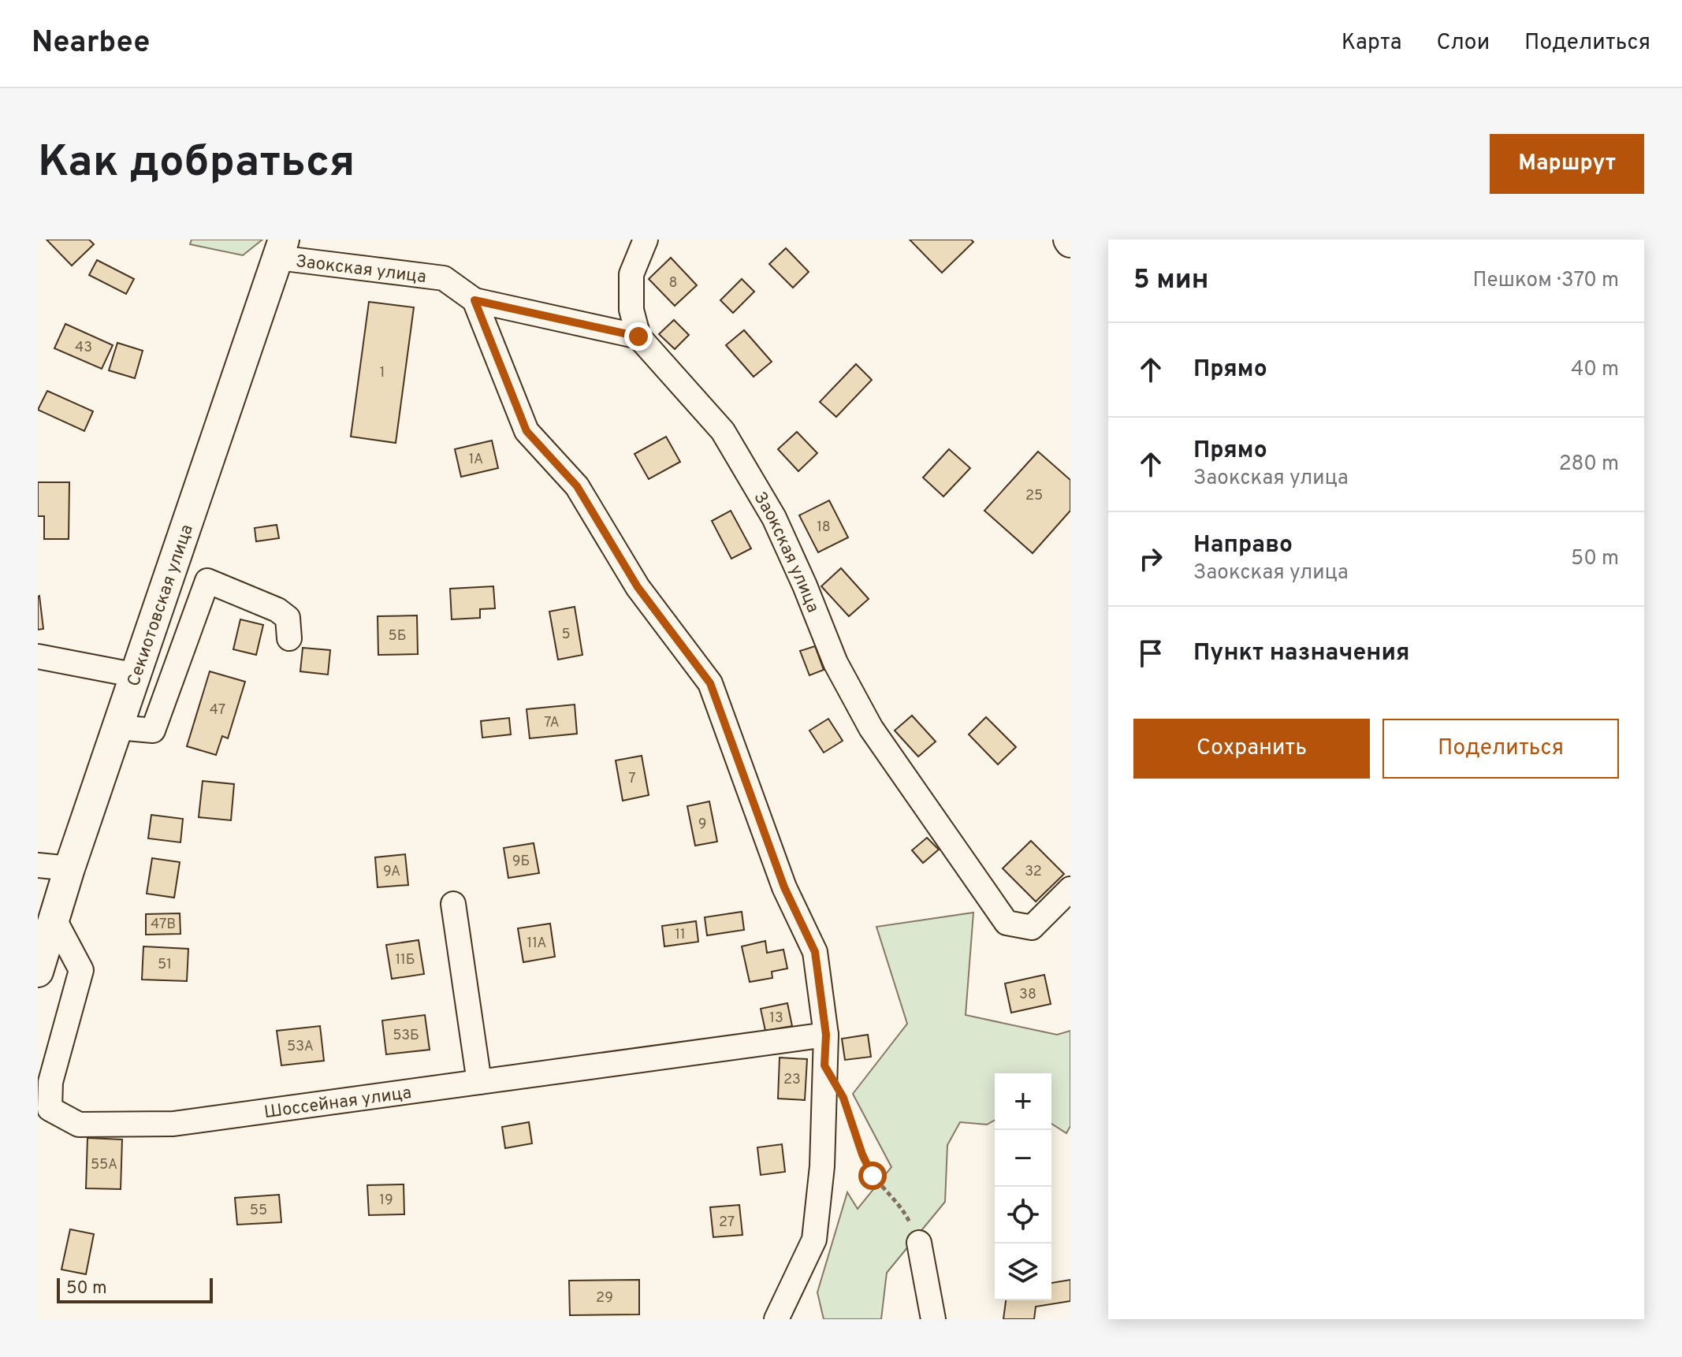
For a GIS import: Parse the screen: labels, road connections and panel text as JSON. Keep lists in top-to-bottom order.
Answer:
{
  "streets": {
    "main road": ["Секиотовская улица"],
    "street": ["Заокская улица", "Шоссейная улица"]
  },
  "crossings": [
    ["Заокская улица", "Секиотовская улица"],
    ["Секиотовская улица", "Шоссейная улица"]
  ],
  "house_numbers": [
    "8",
    "43",
    "1",
    "1А",
    "25",
    "18",
    "5",
    "5Б",
    "47",
    "7А",
    "7",
    "9",
    "9Б",
    "9А",
    "32",
    "47В",
    "11",
    "11А",
    "11Б",
    "51",
    "38",
    "13",
    "53Б",
    "53А",
    "23",
    "55А",
    "19",
    "55",
    "27",
    "29"
  ],
  "scale_bar": "50 m",
  "page": {
    "header": "Nearbee",
    "nav": ["Карта", "Слои", "Поделиться"],
    "buttons": [
      "Маршрут",
      ["Сохранить", "Поделиться"]
    ],
    "title": "Как добраться",
    "heading": ["5 мин", "Пешком · 370 m"],
    "list": [
      ["Прямо", "40 m"],
      ["Прямо", "Заокская улица", "280 m"],
      ["Направо", "Заокская улица", "50 m"],
      "Пункт назначения"
    ],
    "map_buttons": ["+", "−"],
    "scale": "50 m"
  }
}
